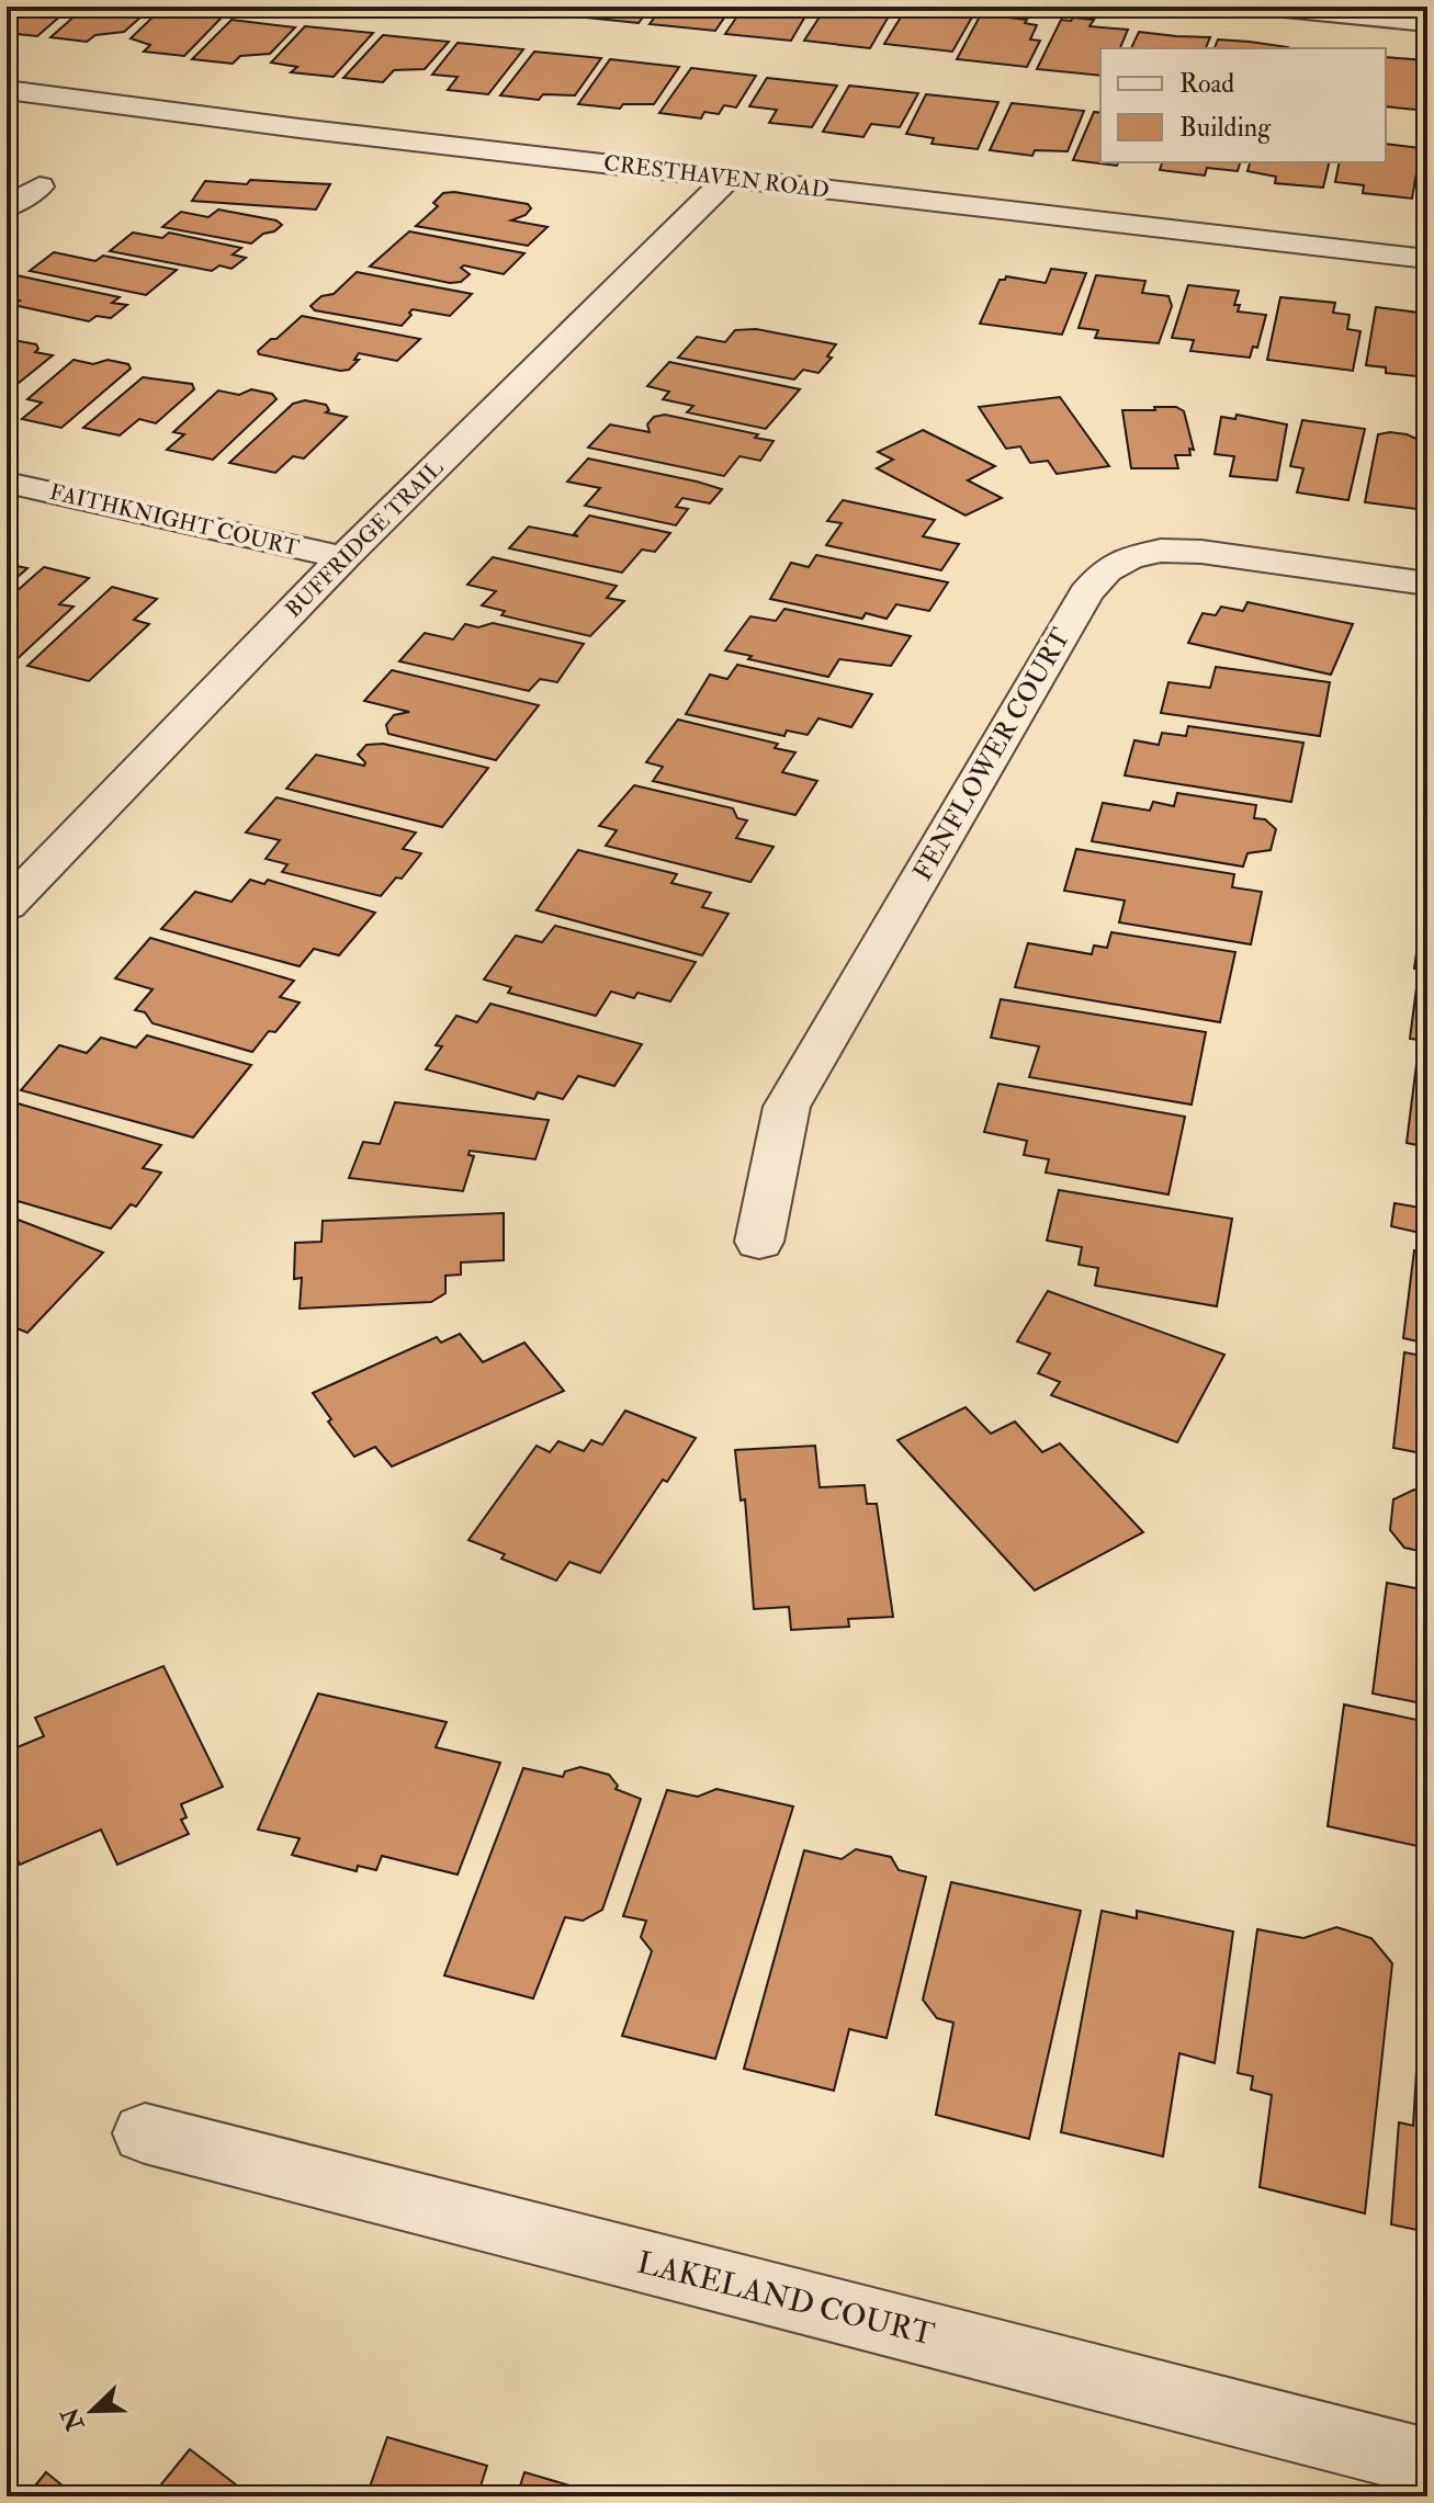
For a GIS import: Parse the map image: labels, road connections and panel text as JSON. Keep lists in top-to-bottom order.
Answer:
{
  "streets": {
    "street": [
      "CRESTHAVEN ROAD",
      "FAITHKNIGHT COURT",
      "BUFFRIDGE TRAIL",
      "FENFLOWER COURT",
      "LAKELAND COURT"
    ]
  },
  "crossings": [
    ["CRESTHAVEN ROAD", "BUFFRIDGE TRAIL"],
    ["FAITHKNIGHT COURT", "BUFFRIDGE TRAIL"]
  ],
  "legend": ["Road", "Building"],
  "north": "bottom left"
}
